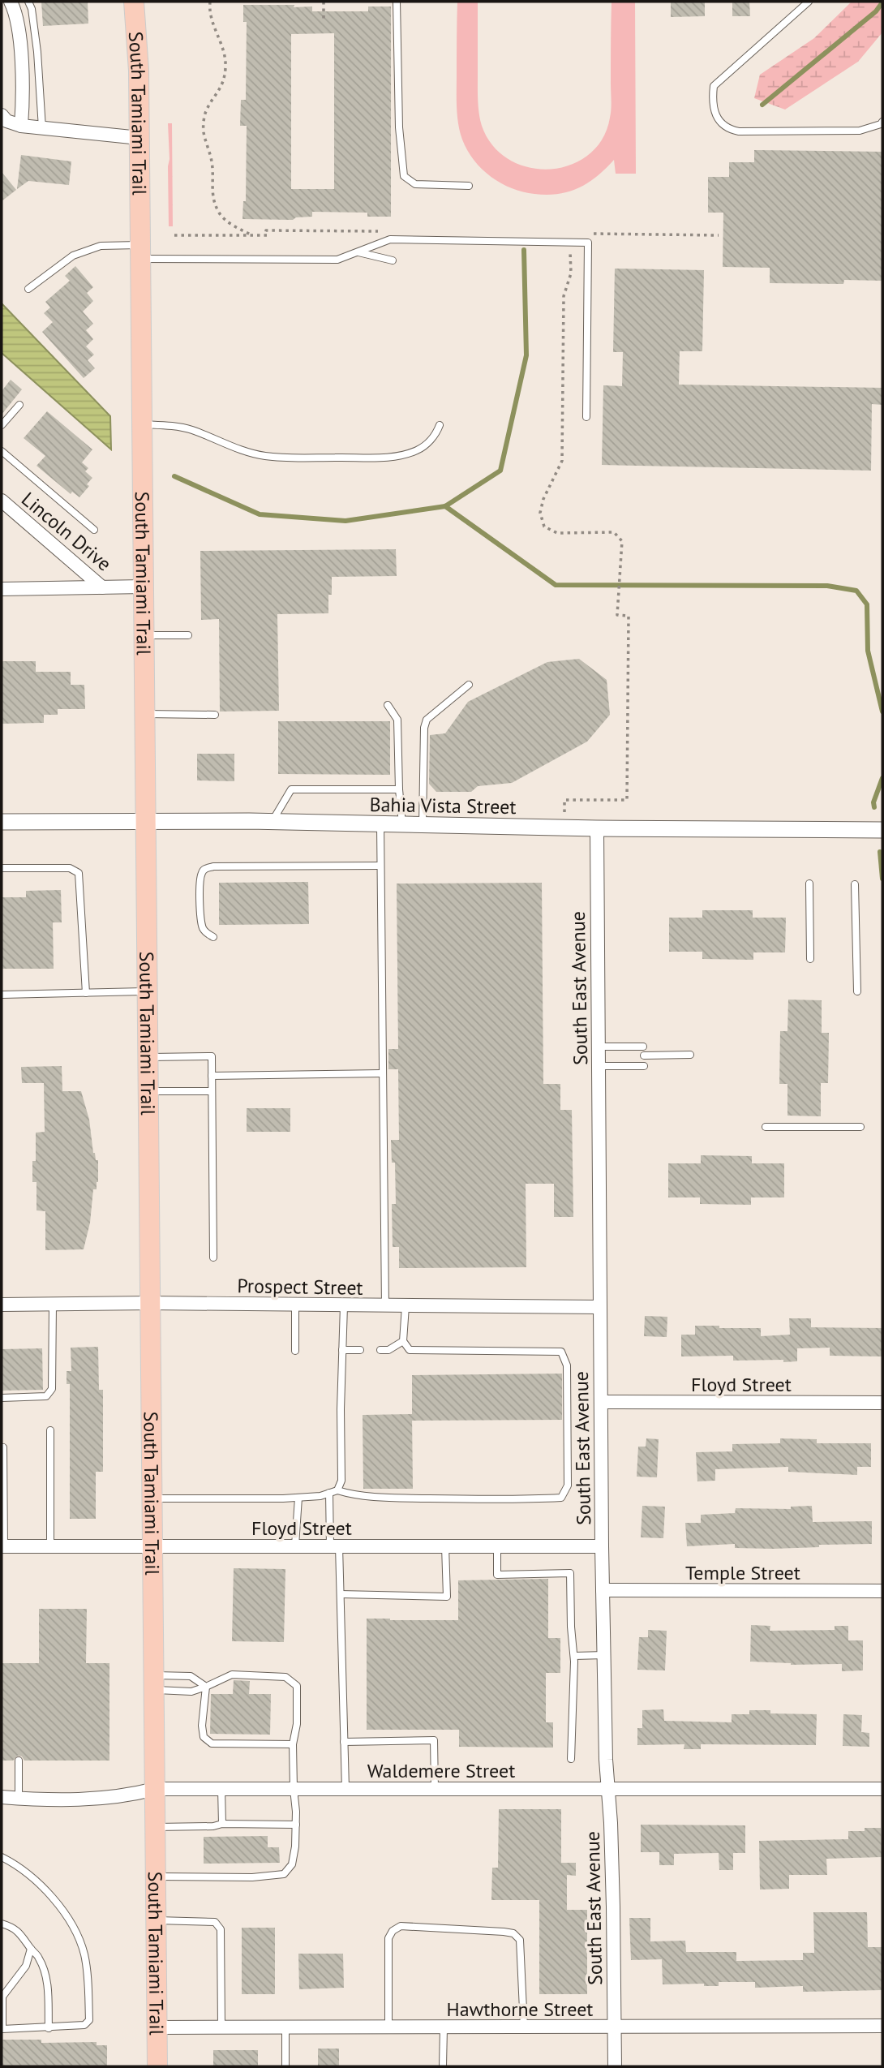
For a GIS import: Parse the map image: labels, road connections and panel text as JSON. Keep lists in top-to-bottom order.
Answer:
{
  "streets": {
    "main road": ["South Tamiami Trail"],
    "street": [
      "Lincoln Drive",
      "Bahia Vista Street",
      "South East Avenue",
      "Prospect Street",
      "Floyd Street",
      "Temple Street",
      "Waldemere Street",
      "Hawthorne Street"
    ]
  },
  "crossings": [
    ["South Tamiami Trail", "Lincoln Drive"],
    ["South Tamiami Trail", "Bahia Vista Street"],
    ["South Tamiami Trail", "Prospect Street"],
    ["South Tamiami Trail", "Floyd Street"],
    ["South Tamiami Trail", "Waldemere Street"],
    ["South Tamiami Trail", "Hawthorne Street"],
    ["Bahia Vista Street", "South East Avenue"],
    ["South East Avenue", "Prospect Street"],
    ["South East Avenue", "Floyd Street"],
    ["South East Avenue", "Temple Street"],
    ["South East Avenue", "Waldemere Street"],
    ["South East Avenue", "Hawthorne Street"]
  ]
}
